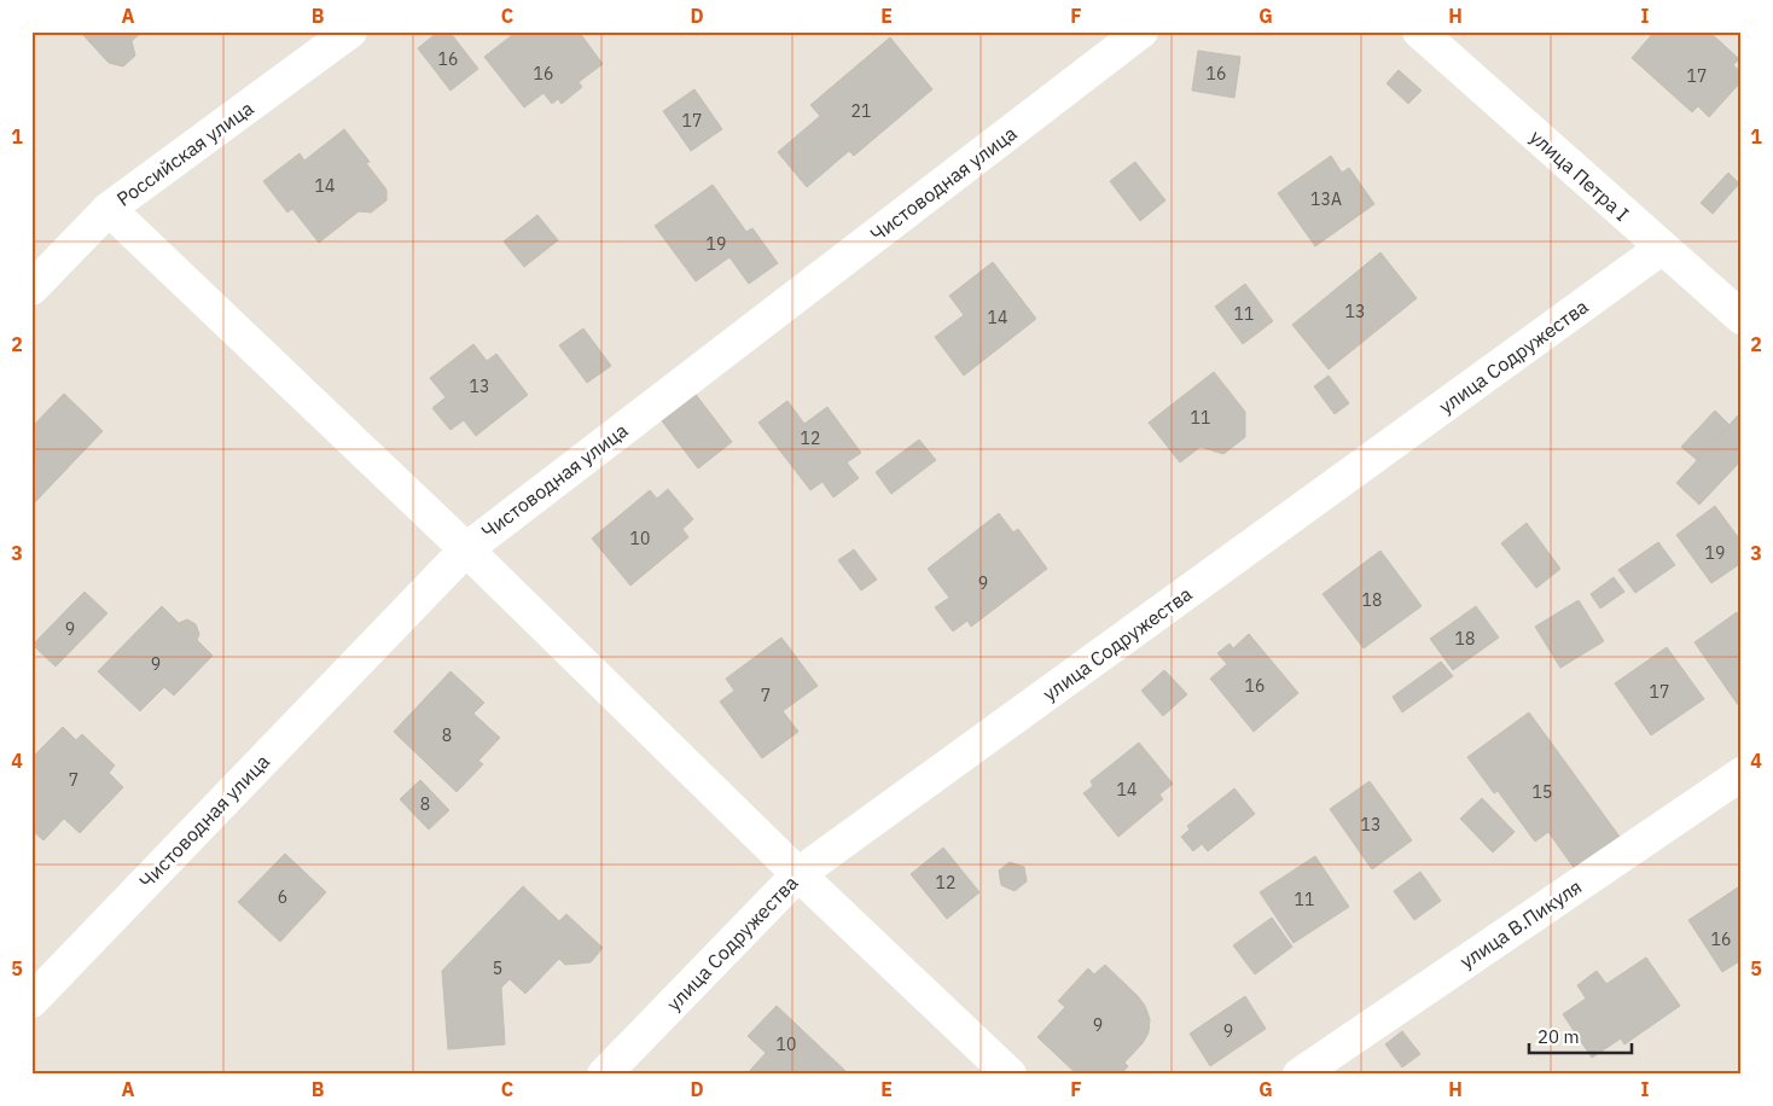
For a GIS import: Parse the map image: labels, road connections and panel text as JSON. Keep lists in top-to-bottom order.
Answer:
{
  "streets": {
    "street": [
      "Российская улица",
      "улица Петра I",
      "Чистоводная улица",
      "улица Содружества",
      "улица В.Пикуля"
    ]
  },
  "crossings": [
    ["улица Петра I", "улица Содружества"]
  ],
  "house_numbers": [
    "16",
    "16",
    "16",
    "17",
    "21",
    "17",
    "14",
    "13А",
    "19",
    "13",
    "11",
    "14",
    "13",
    "11",
    "12",
    "10",
    "19",
    "9",
    "18",
    "9",
    "18",
    "9",
    "16",
    "17",
    "7",
    "8",
    "7",
    "14",
    "15",
    "8",
    "13",
    "12",
    "6",
    "11",
    "16",
    "5",
    "9",
    "9",
    "10"
  ],
  "scale_bar": "20 m",
  "grid": {
    "columns": [
      "A",
      "B",
      "C",
      "D",
      "E",
      "F",
      "G",
      "H",
      "I"
    ],
    "rows": [
      "1",
      "2",
      "3",
      "4",
      "5"
    ]
  }
}
